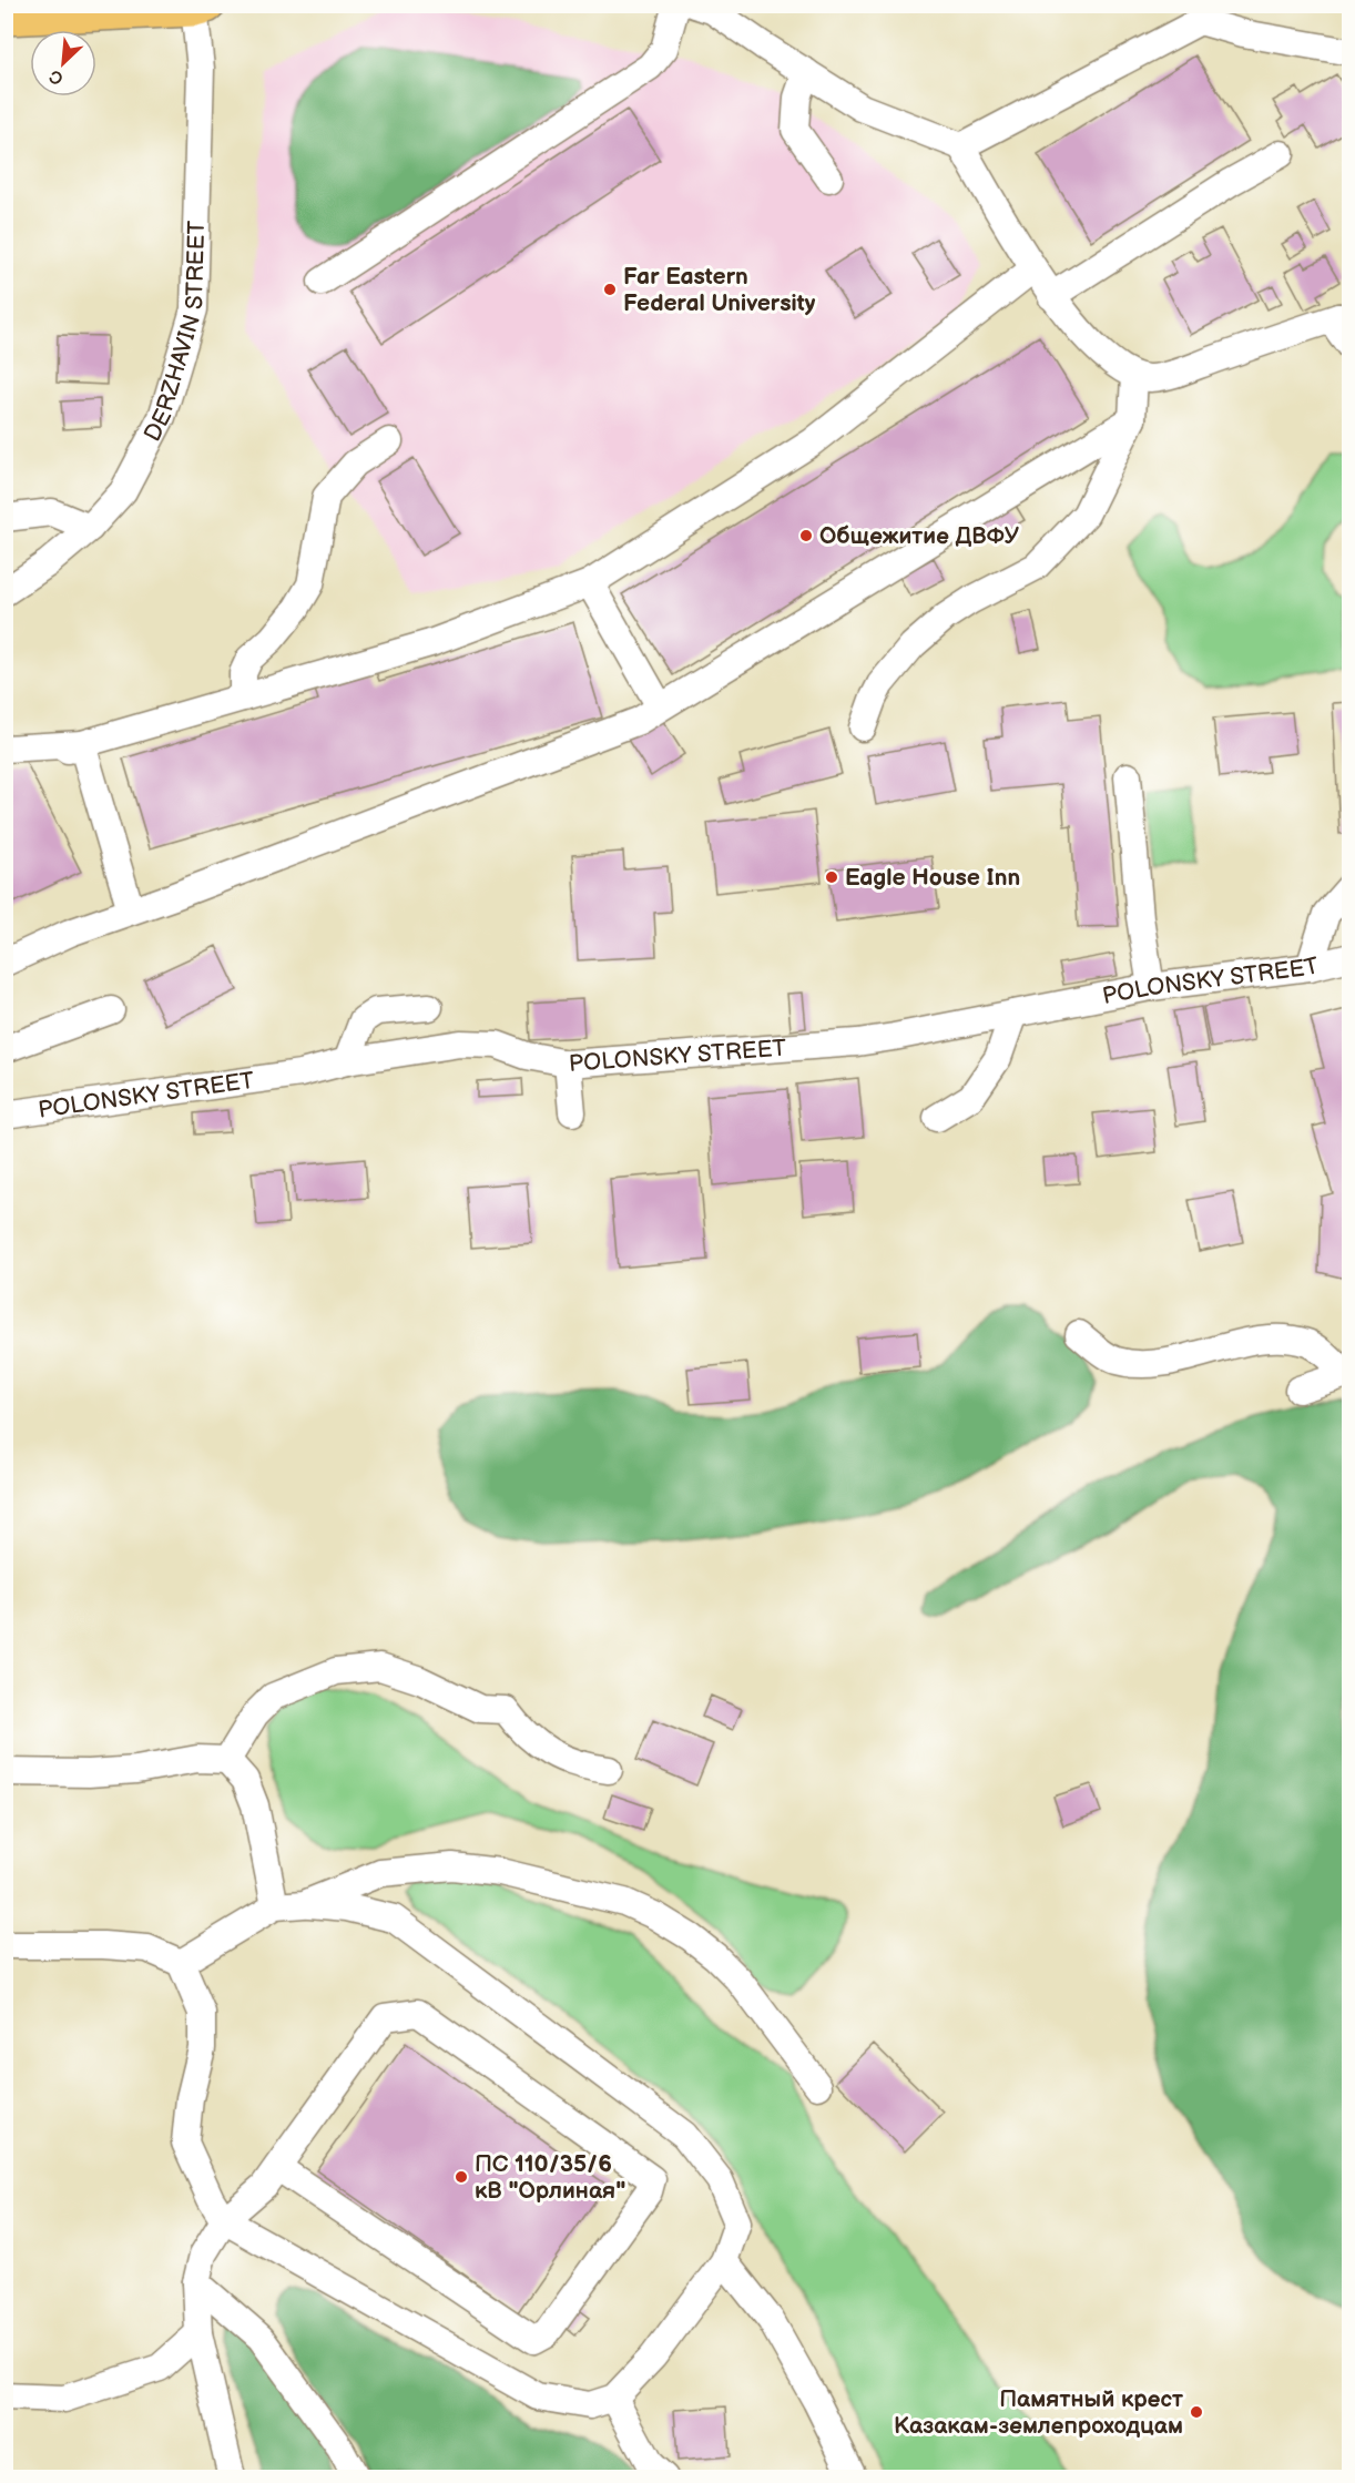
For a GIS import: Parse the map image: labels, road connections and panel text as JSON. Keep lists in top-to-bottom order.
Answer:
{
  "streets": {
    "lane": ["DERZHAVIN STREET", "POLONSKY STREET"]
  },
  "places": [
    "Far Eastern Federal University",
    "Общежитие ДВФУ",
    "Eagle House Inn",
    "ПС 110/35/6 кВ \"Орлиная\"",
    "Памятный крест Казакам-землепроходцам"
  ],
  "north": "bottom left"
}
